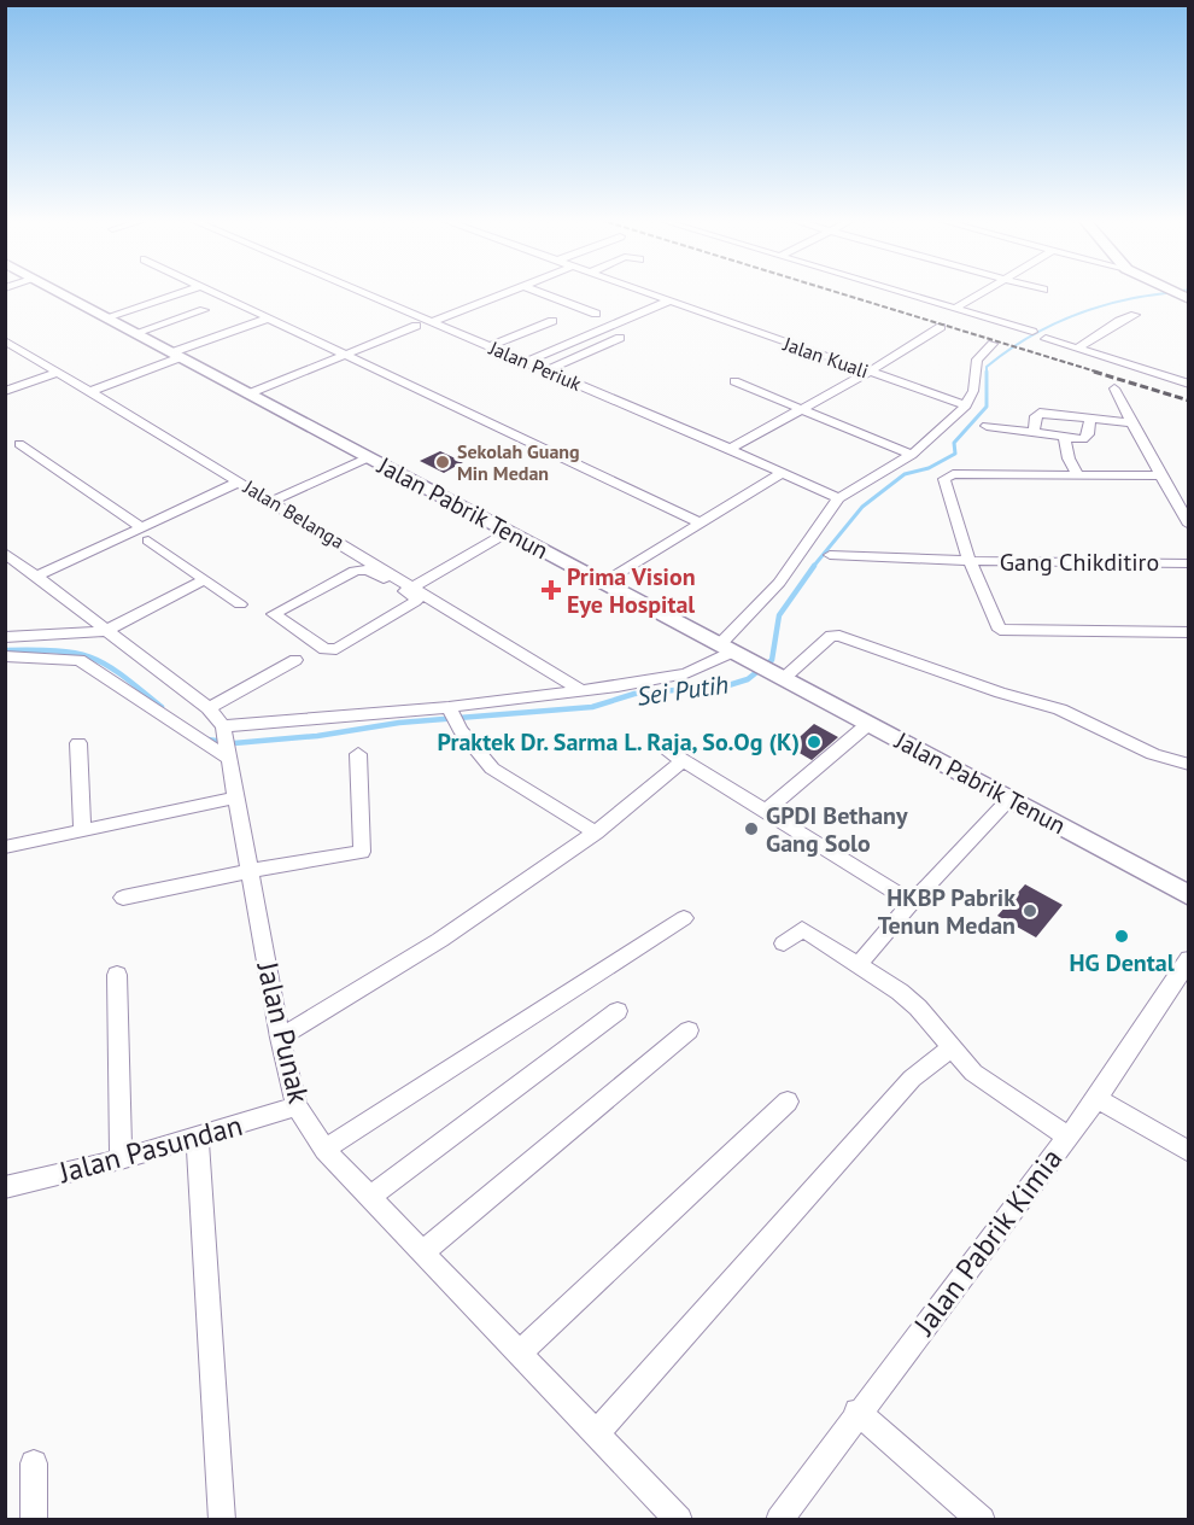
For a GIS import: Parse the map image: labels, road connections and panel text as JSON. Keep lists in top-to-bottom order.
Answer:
{
  "streets": {
    "street": [
      "Jalan Kuali",
      "Jalan Periuk",
      "Jalan Pabrik Tenun",
      "Jalan Belanga",
      "Gang Chikditiro",
      "Jalan Punak",
      "Jalan Pasundan",
      "Jalan Pabrik Kimia"
    ]
  },
  "crossings": [
    ["Jalan Punak", "Jalan Pasundan"]
  ],
  "water": ["Sei Putih"],
  "places": {
    "other": [
      "Sekolah Guang Min Medan",
      "Praktek Dr. Sarma L. Raja, So.Og (K)",
      "GPDI Bethany Gang Solo",
      "HKBP Pabrik Tenun Medan",
      "HG Dental"
    ],
    "health": ["Prima Vision Eye Hospital"]
  }
}
